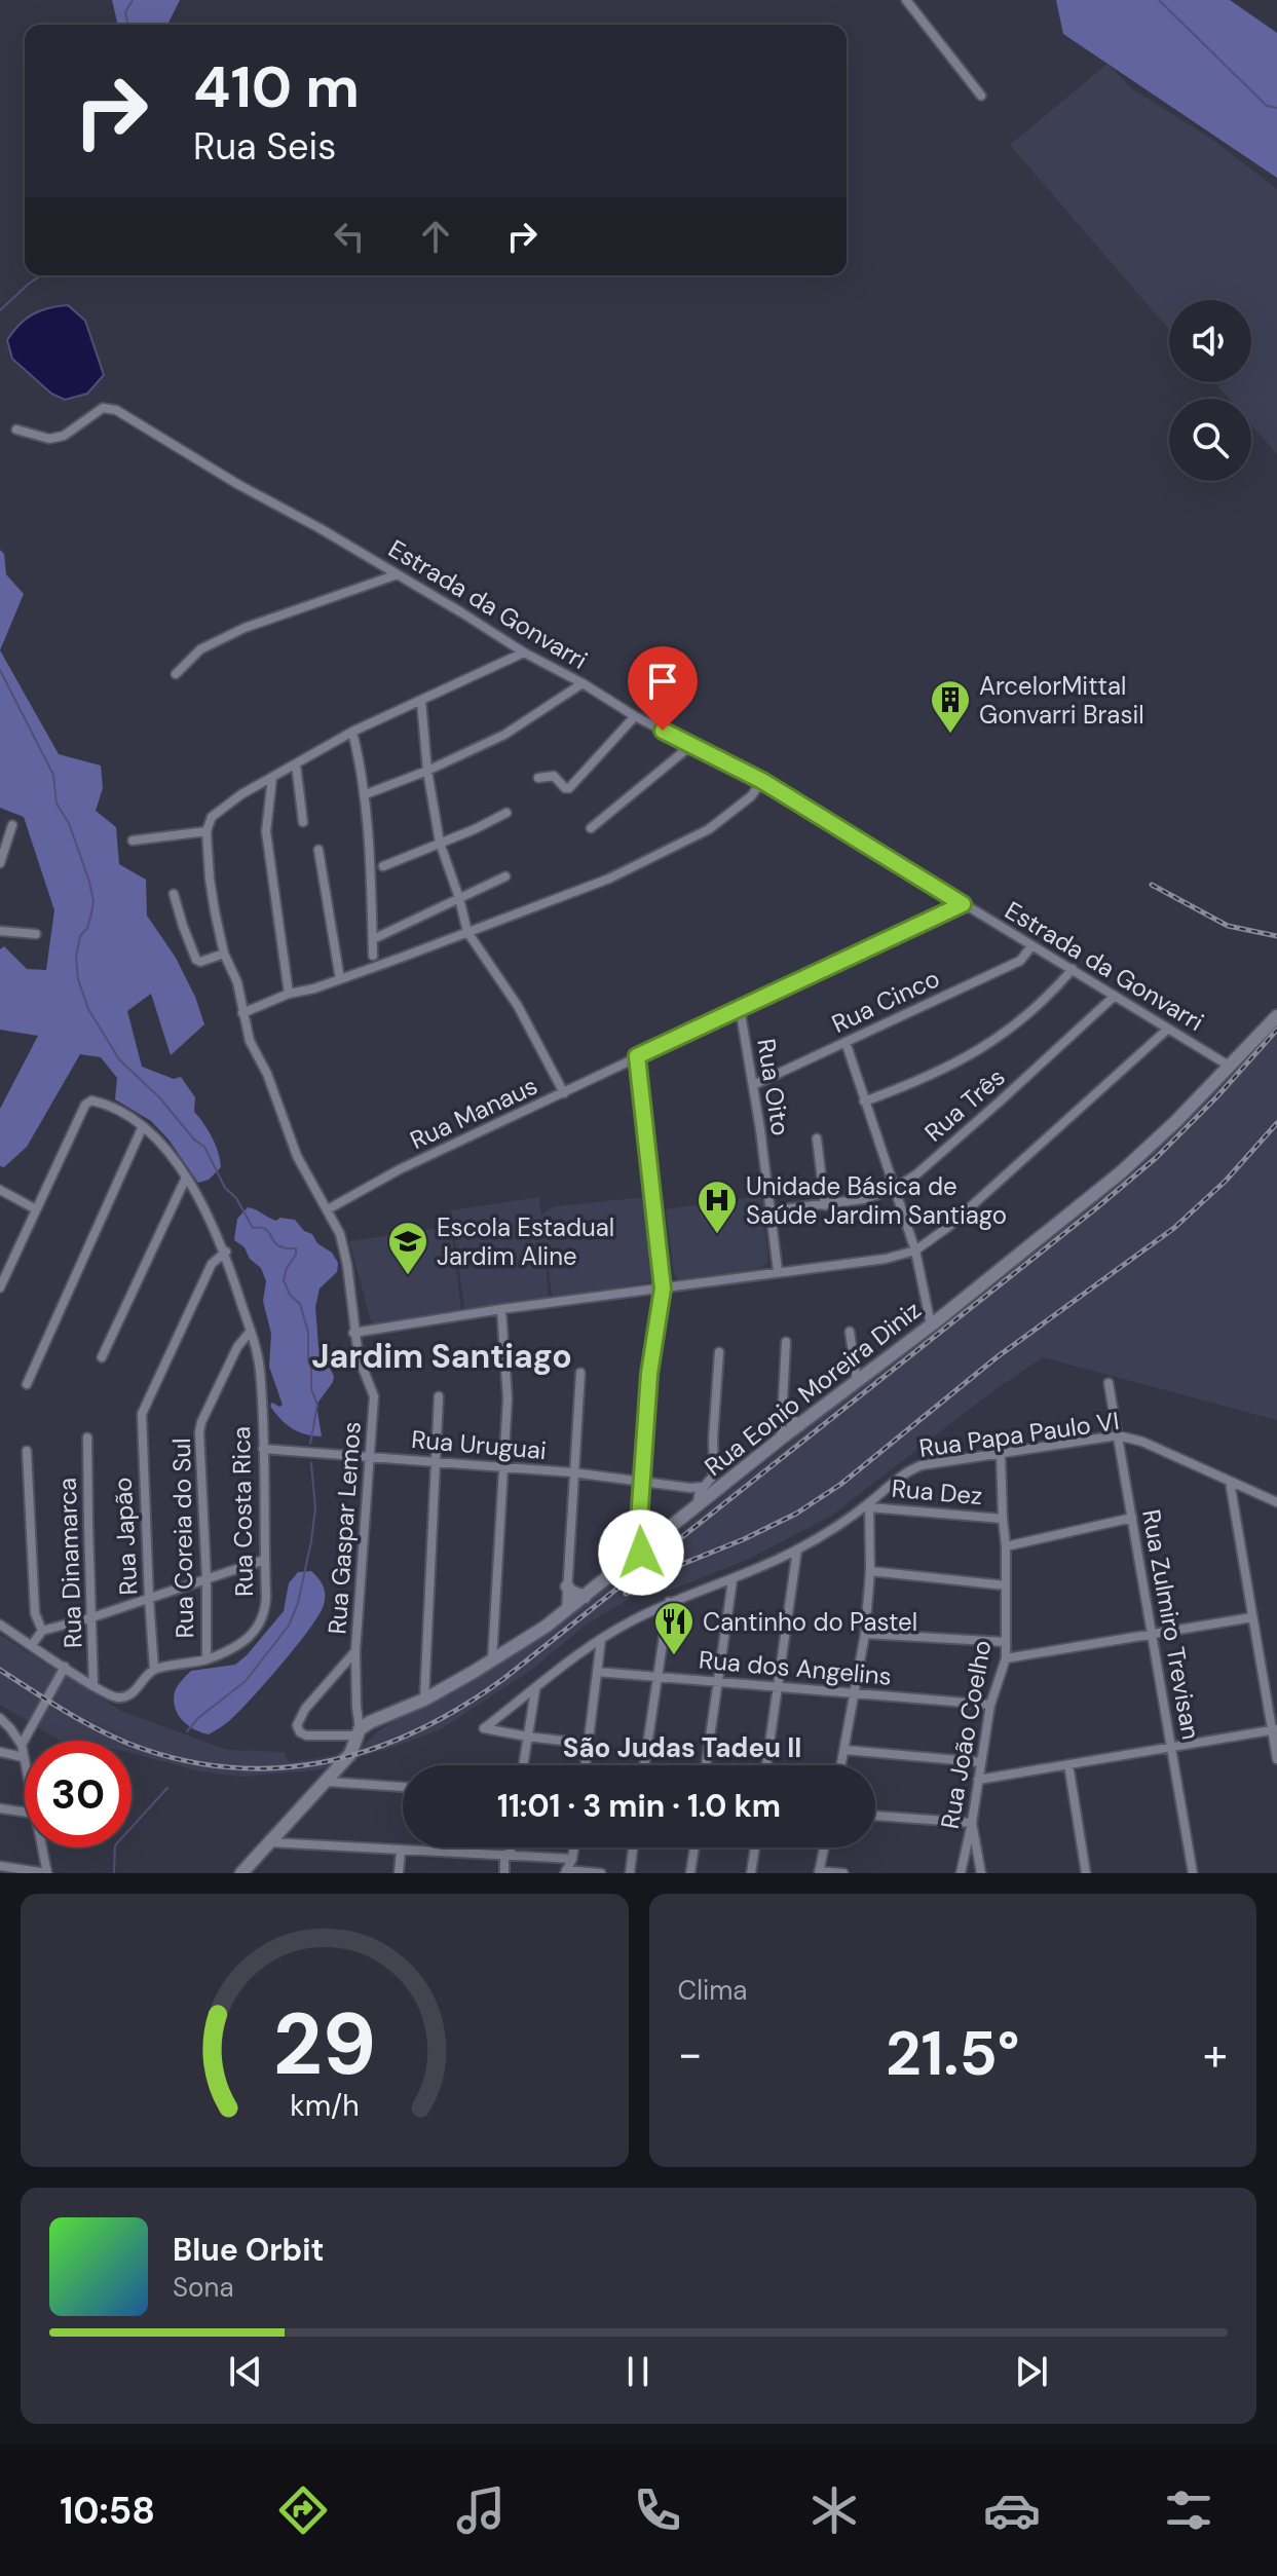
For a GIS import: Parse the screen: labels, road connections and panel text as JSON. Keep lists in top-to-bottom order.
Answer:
{
  "streets": {
    "main road": ["Rua Eonio Moreira Diniz"],
    "street": [
      "Estrada da Gonvarri",
      "Rua Cinco",
      "Rua Oito",
      "Rua Três",
      "Rua Manaus",
      "Rua Papa Paulo VI",
      "Rua Uruguai",
      "Rua Dez",
      "Rua Costa Rica",
      "Rua Gaspar Lemos",
      "Rua Japão",
      "Rua Coreia do Sul",
      "Rua Dinamarca",
      "Rua Zulmiro Trevisan",
      "Rua dos Angelins",
      "Rua João Coelho"
    ]
  },
  "crossings": [
    ["Estrada da Gonvarri", "Rua Cinco"],
    ["Estrada da Gonvarri", "Rua Três"],
    ["Estrada da Gonvarri", "Rua Manaus"],
    ["Estrada da Gonvarri", "Rua Eonio Moreira Diniz"],
    ["Rua Cinco", "Rua Oito"],
    ["Rua Oito", "Rua Três"],
    ["Rua Oito", "Rua Manaus"],
    ["Rua Manaus", "Rua Gaspar Lemos"],
    ["Rua Eonio Moreira Diniz", "Rua Gaspar Lemos"],
    ["Rua Papa Paulo VI", "Rua Dez"],
    ["Rua Papa Paulo VI", "Rua Zulmiro Trevisan"],
    ["Rua Papa Paulo VI", "Rua João Coelho"],
    ["Rua Uruguai", "Rua Costa Rica"],
    ["Rua Uruguai", "Rua Gaspar Lemos"],
    ["Rua Dez", "Rua João Coelho"],
    ["Rua Costa Rica", "Rua Japão"],
    ["Rua Costa Rica", "Rua Coreia do Sul"],
    ["Rua dos Angelins", "Rua João Coelho"]
  ],
  "districts": ["Jardim Santiago", "São Judas Tadeu II"],
  "places": {
    "building": ["ArcelorMittal Gonvarri Brasil"],
    "hospital": ["Unidade Básica de Saúde Jardim Santiago"],
    "school or university": ["Escola Estadual Jardim Aline"],
    "restaurant": ["Cantinho do Pastel"]
  },
  "page": {
    "turn": ["410 m", "Rua Seis"],
    "limit": "30",
    "trip": "11:01 · 3 min · 1.0 km",
    "tile": "Clima",
    "heat": ["−", "21.5°", "+"],
    "song": ["Blue Orbit", "Sona"],
    "tabs": "10:58",
    "gauge": ["29", "km/h"]
  }
}
